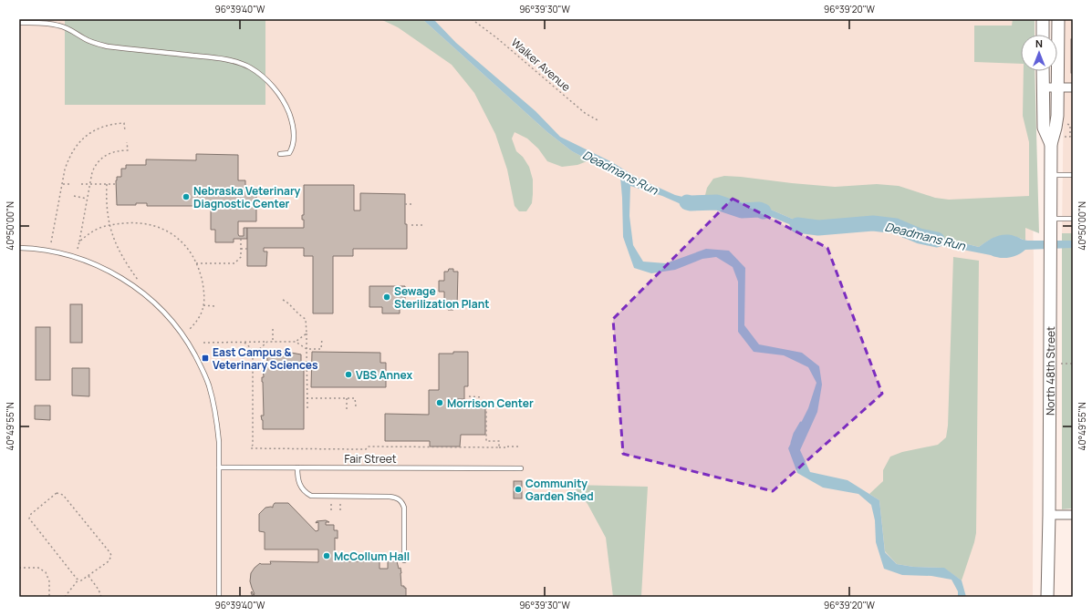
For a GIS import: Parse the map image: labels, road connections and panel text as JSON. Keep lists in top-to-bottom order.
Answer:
{
  "streets": {
    "main road": ["North 48th Street"],
    "lane": ["Fair Street"],
    "path": ["Walker Avenue"]
  },
  "water": ["Deadmans Run"],
  "places": {
    "other": [
      "Nebraska Veterinary Diagnostic Center",
      "Sewage Sterilization Plant",
      "VBS Annex",
      "Morrison Center",
      "Community Garden Shed",
      "McCollum Hall"
    ],
    "transit": ["East Campus & Veterinary Sciences"]
  },
  "north": "top",
  "coordinates": [
    "96°39'40\"W",
    "96°39'30\"W",
    "96°39'20\"W",
    "40°50'00\"N",
    "40°49'55\"N"
  ]
}
